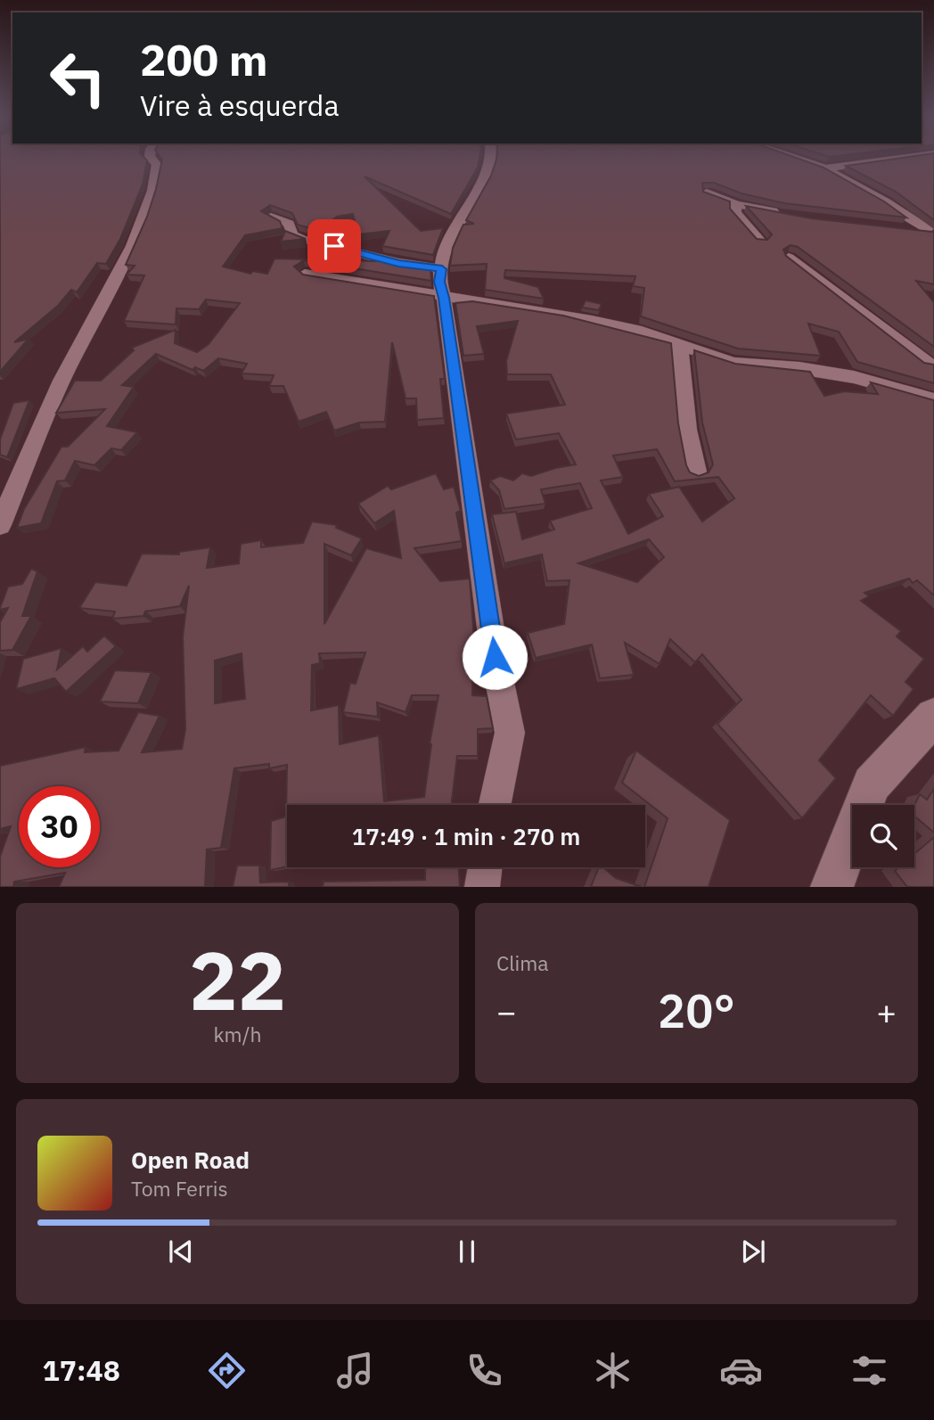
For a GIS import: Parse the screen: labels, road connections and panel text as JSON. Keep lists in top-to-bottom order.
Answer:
{
  "page": {
    "turn": ["200 m", "Vire à esquerda"],
    "limit": "30",
    "trip": "17:49 · 1 min · 270 m",
    "tile": [
      ["22", "km/h"],
      "Clima"
    ],
    "heat": ["−", "20°", "+"],
    "song": ["Open Road", "Tom Ferris"],
    "tabs": "17:48"
  }
}
